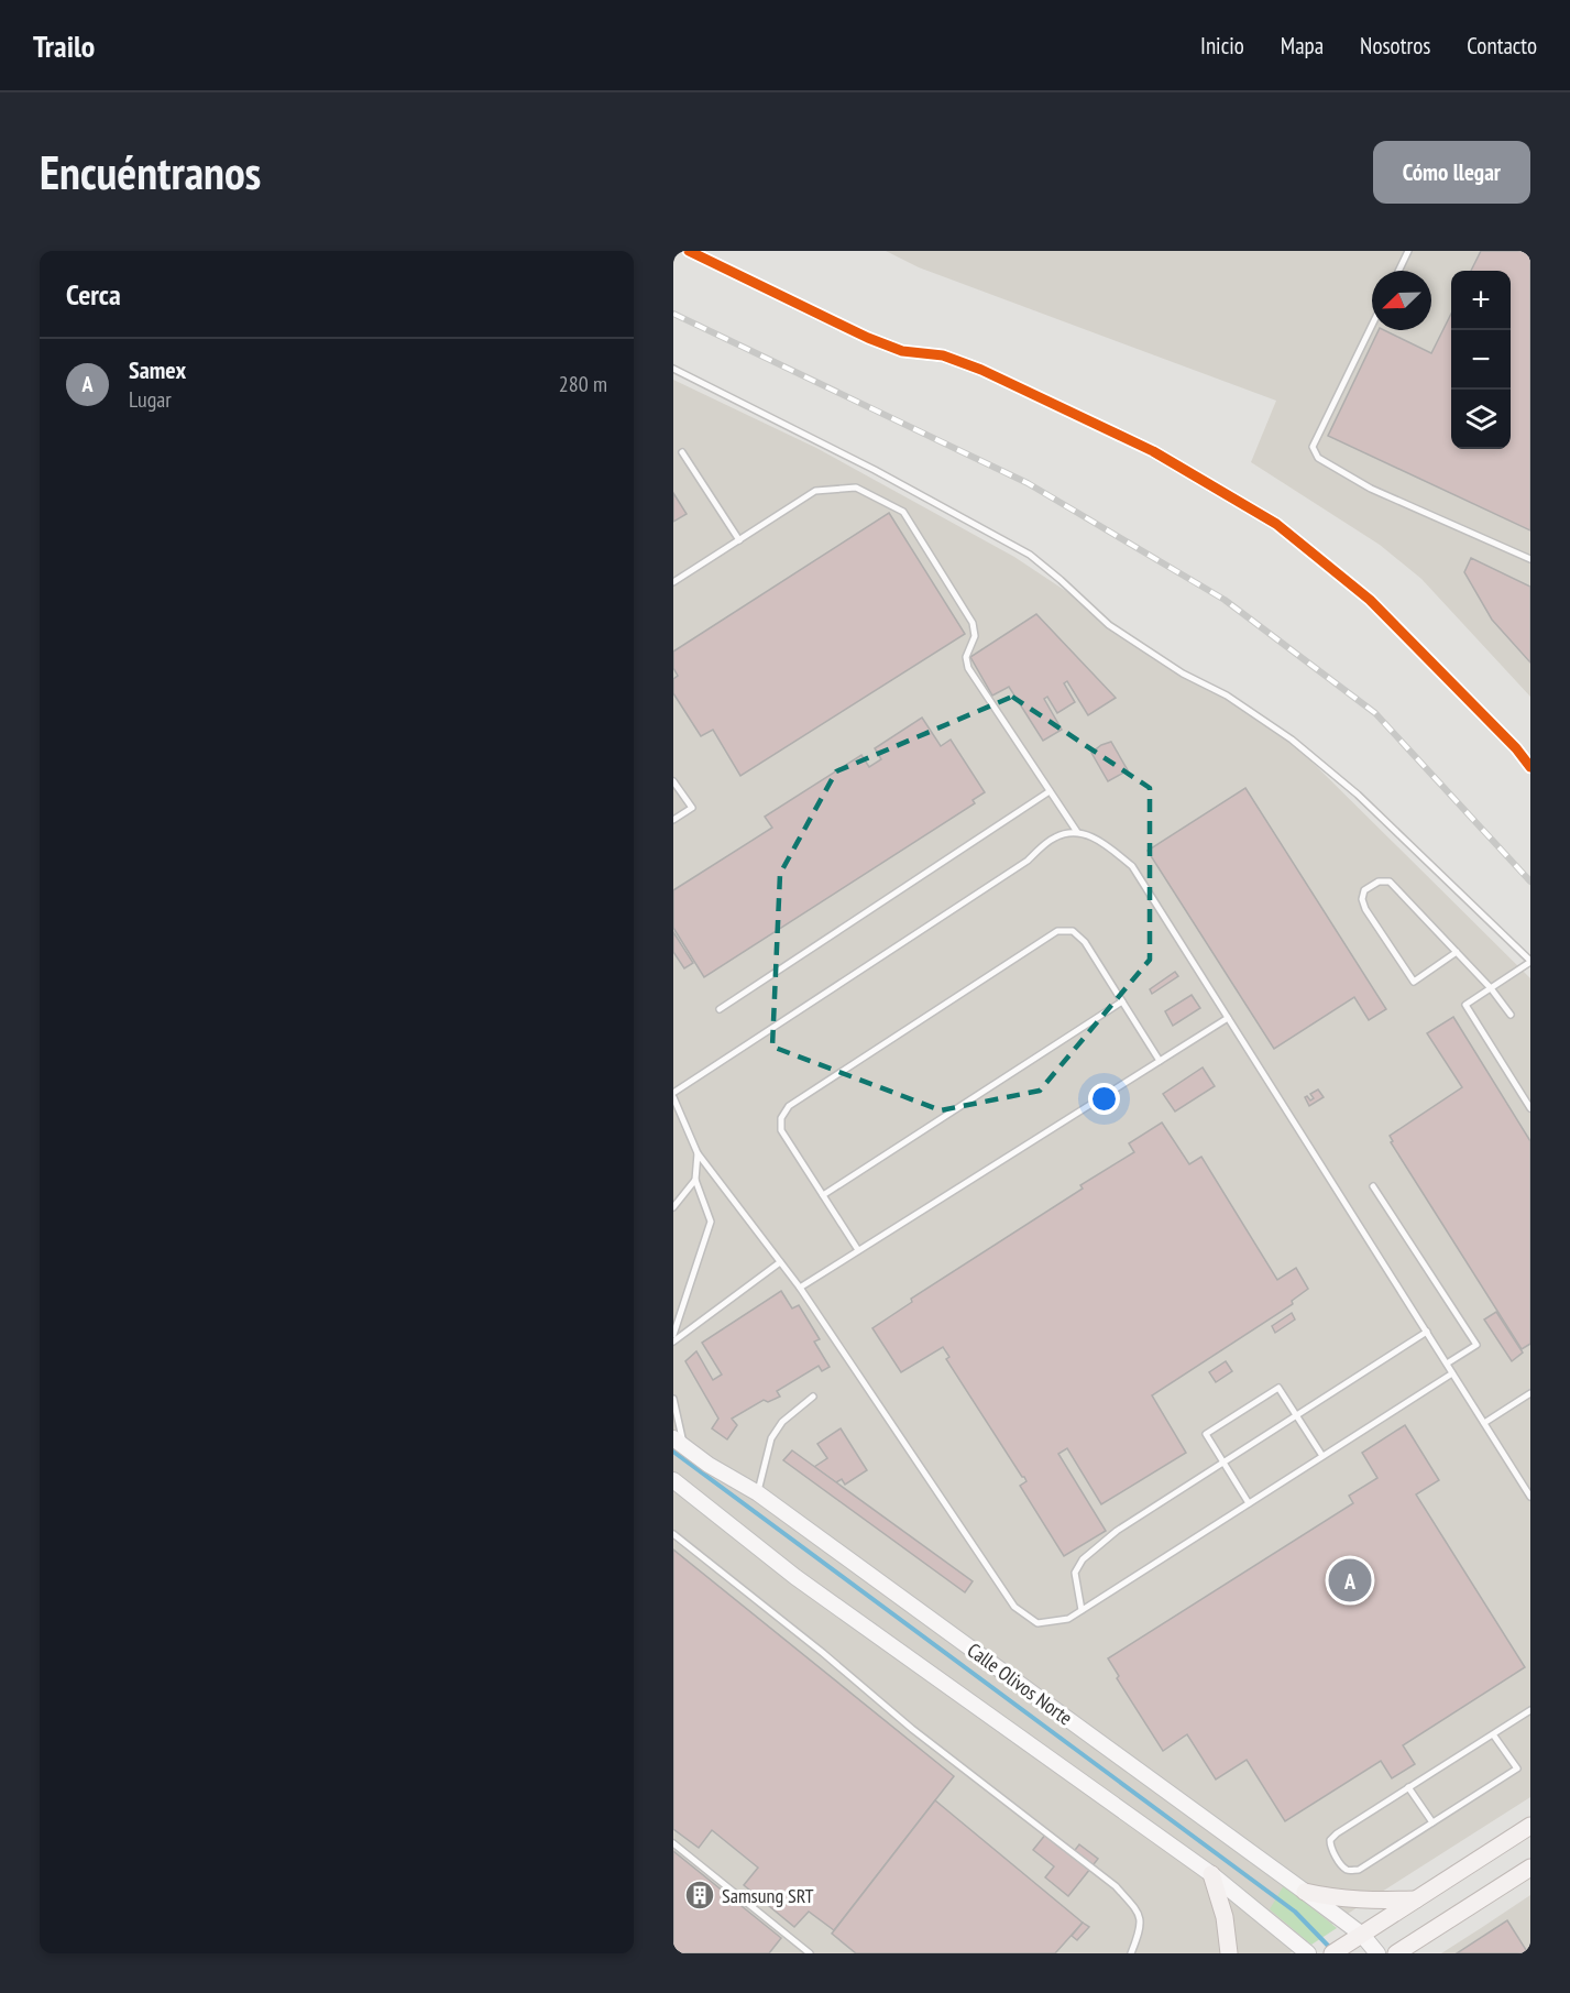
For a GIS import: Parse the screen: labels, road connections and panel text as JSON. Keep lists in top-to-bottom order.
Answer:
{
  "streets": {
    "main road": ["Calle Olivos Norte"]
  },
  "places": {
    "building": ["Samsung SRT"]
  },
  "north": "bottom left",
  "page": {
    "header": "Trailo",
    "nav": [
      "Inicio",
      "Mapa",
      "Nosotros",
      "Contacto"
    ],
    "buttons": "Cómo llegar",
    "title": "Encuéntranos",
    "heading": "Cerca",
    "map_buttons": ["+", "−"],
    "list": [
      {
        "mark": "A",
        "name": "Samex",
        "note": "Lugar",
        "value": "280 m"
      }
    ],
    "pins": "A"
  }
}
